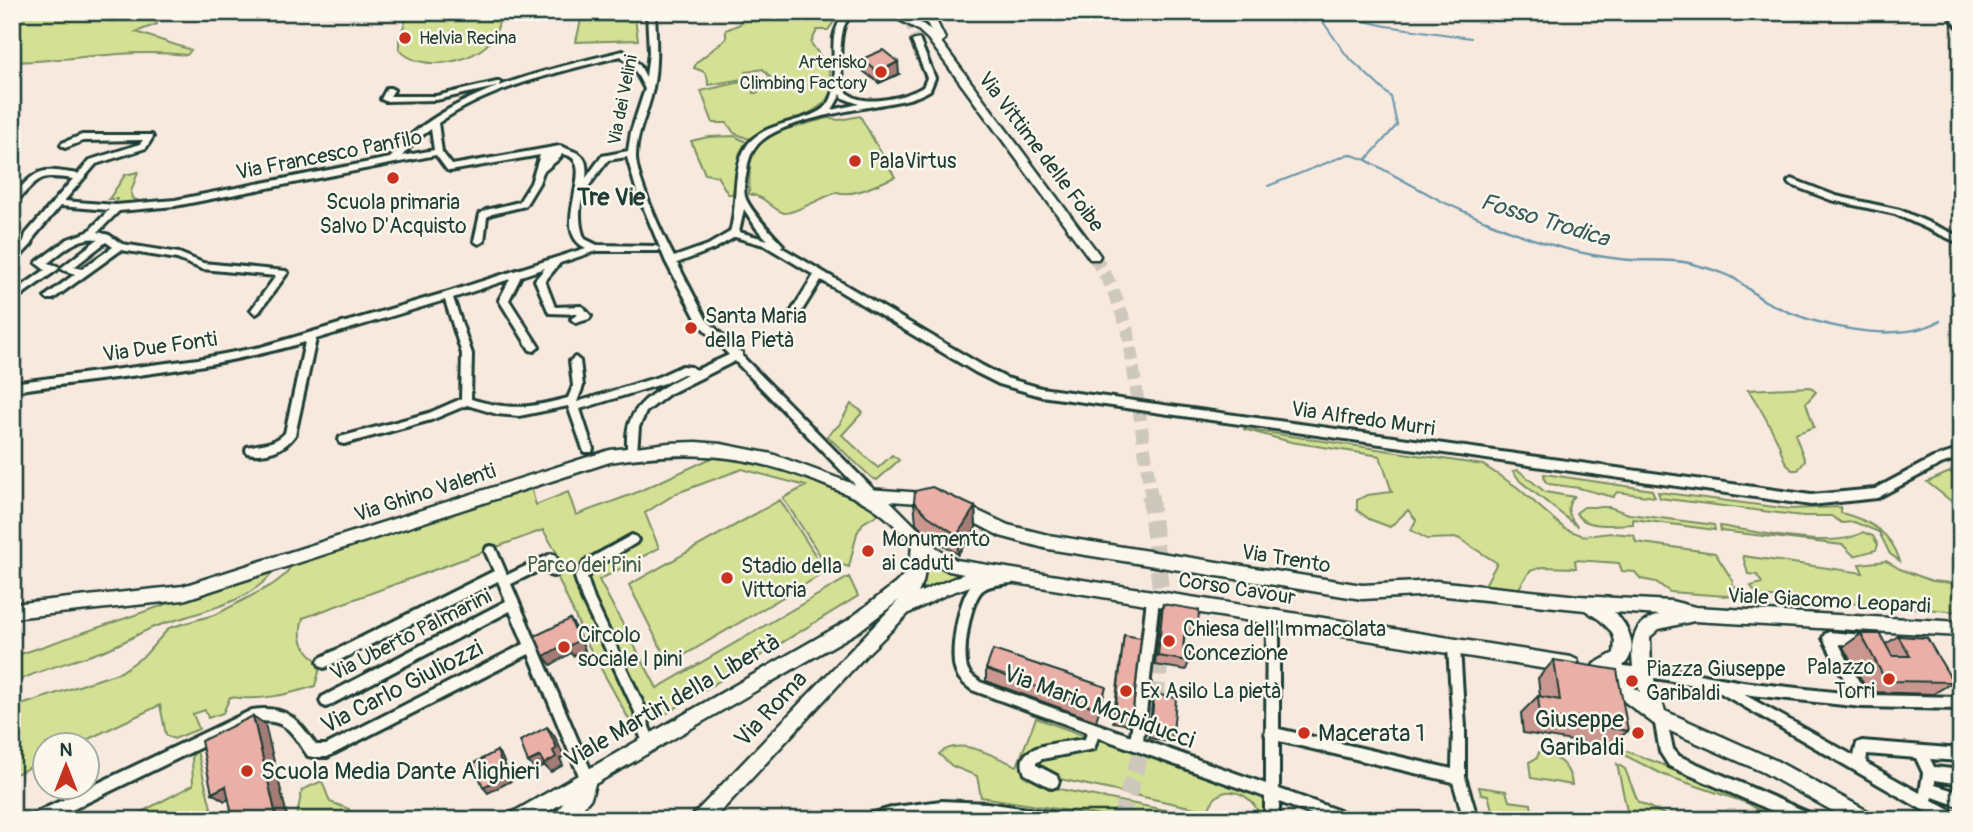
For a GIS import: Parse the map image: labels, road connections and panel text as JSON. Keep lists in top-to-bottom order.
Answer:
{
  "streets": {
    "main road": [
      "Via Vittime delle Foibe",
      "Via Ghino Valenti",
      "Via Trento",
      "Corso Cavour",
      "Viale Giacomo Leopardi",
      "Viale Martiri della Libertà",
      "Via Roma"
    ],
    "street": [
      "Via dei Velini",
      "Via Francesco Panfilo",
      "Via Due Fonti",
      "Via Alfredo Murri",
      "Via Uberto Palmarini",
      "Via Carlo Giuliozzi",
      "Via Mario Morbiducci"
    ]
  },
  "crossings": [
    ["Via dei Velini", "Via Due Fonti"],
    ["Via Trento", "Viale Giacomo Leopardi"],
    ["Corso Cavour", "Via Mario Morbiducci"]
  ],
  "districts": ["Tre Vie"],
  "water": ["Fosso Trodica"],
  "parks": ["Parco dei Pini"],
  "places": [
    "Helvia Recina",
    "Arterisko Climbing Factory",
    "PalaVirtus",
    "Scuola primaria Salvo D'Acquisto",
    "Santa Maria della Pietà",
    "Monumento ai caduti",
    "Stadio della Vittoria",
    "Chiesa dell'Immacolata Concezione",
    "Circolo sociale I pini",
    "Palazzo Torri",
    "Piazza Giuseppe Garibaldi",
    "Ex Asilo La pietà",
    "Macerata 1",
    "Giuseppe Garibaldi",
    "Scuola Media Dante Alighieri"
  ],
  "north": "top"
}
